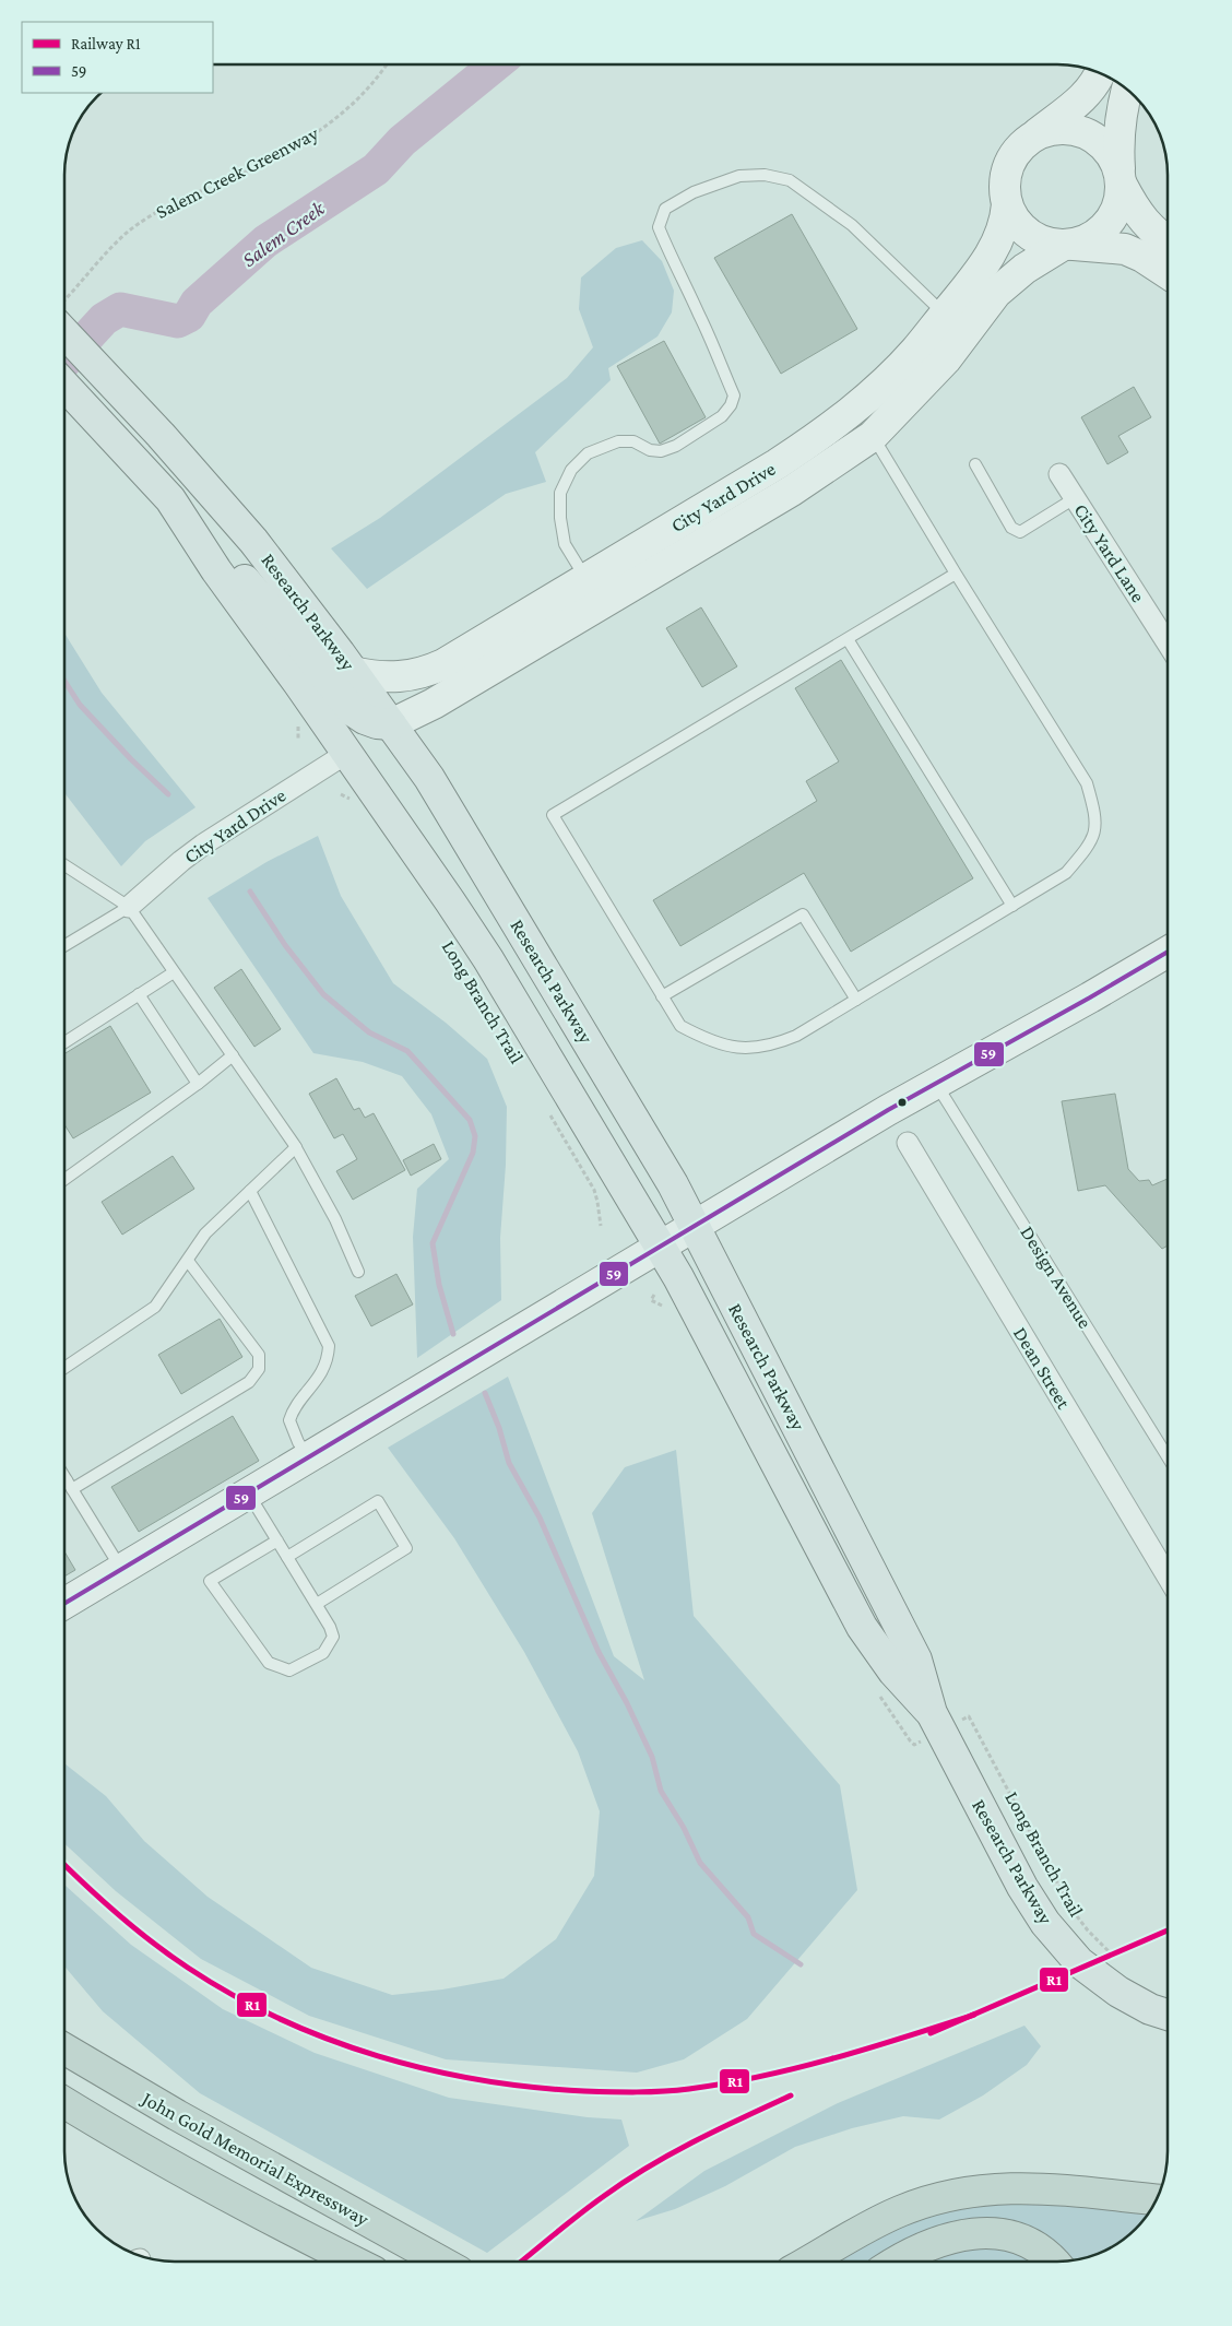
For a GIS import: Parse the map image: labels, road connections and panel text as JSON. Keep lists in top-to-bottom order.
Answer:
{
  "streets": {
    "highway": ["John Gold Memorial Expressway"],
    "main road": ["City Yard Drive", "Research Parkway"],
    "street": ["City Yard Lane", "Dean Street"],
    "lane": ["Design Avenue"],
    "path": ["Salem Creek Greenway", "Long Branch Trail"]
  },
  "crossings": [
    ["City Yard Drive", "Research Parkway"]
  ],
  "water": ["Salem Creek"],
  "lines": ["transit line 59", "rail line R1"],
  "legend": ["Railway R1", "59"]
}
